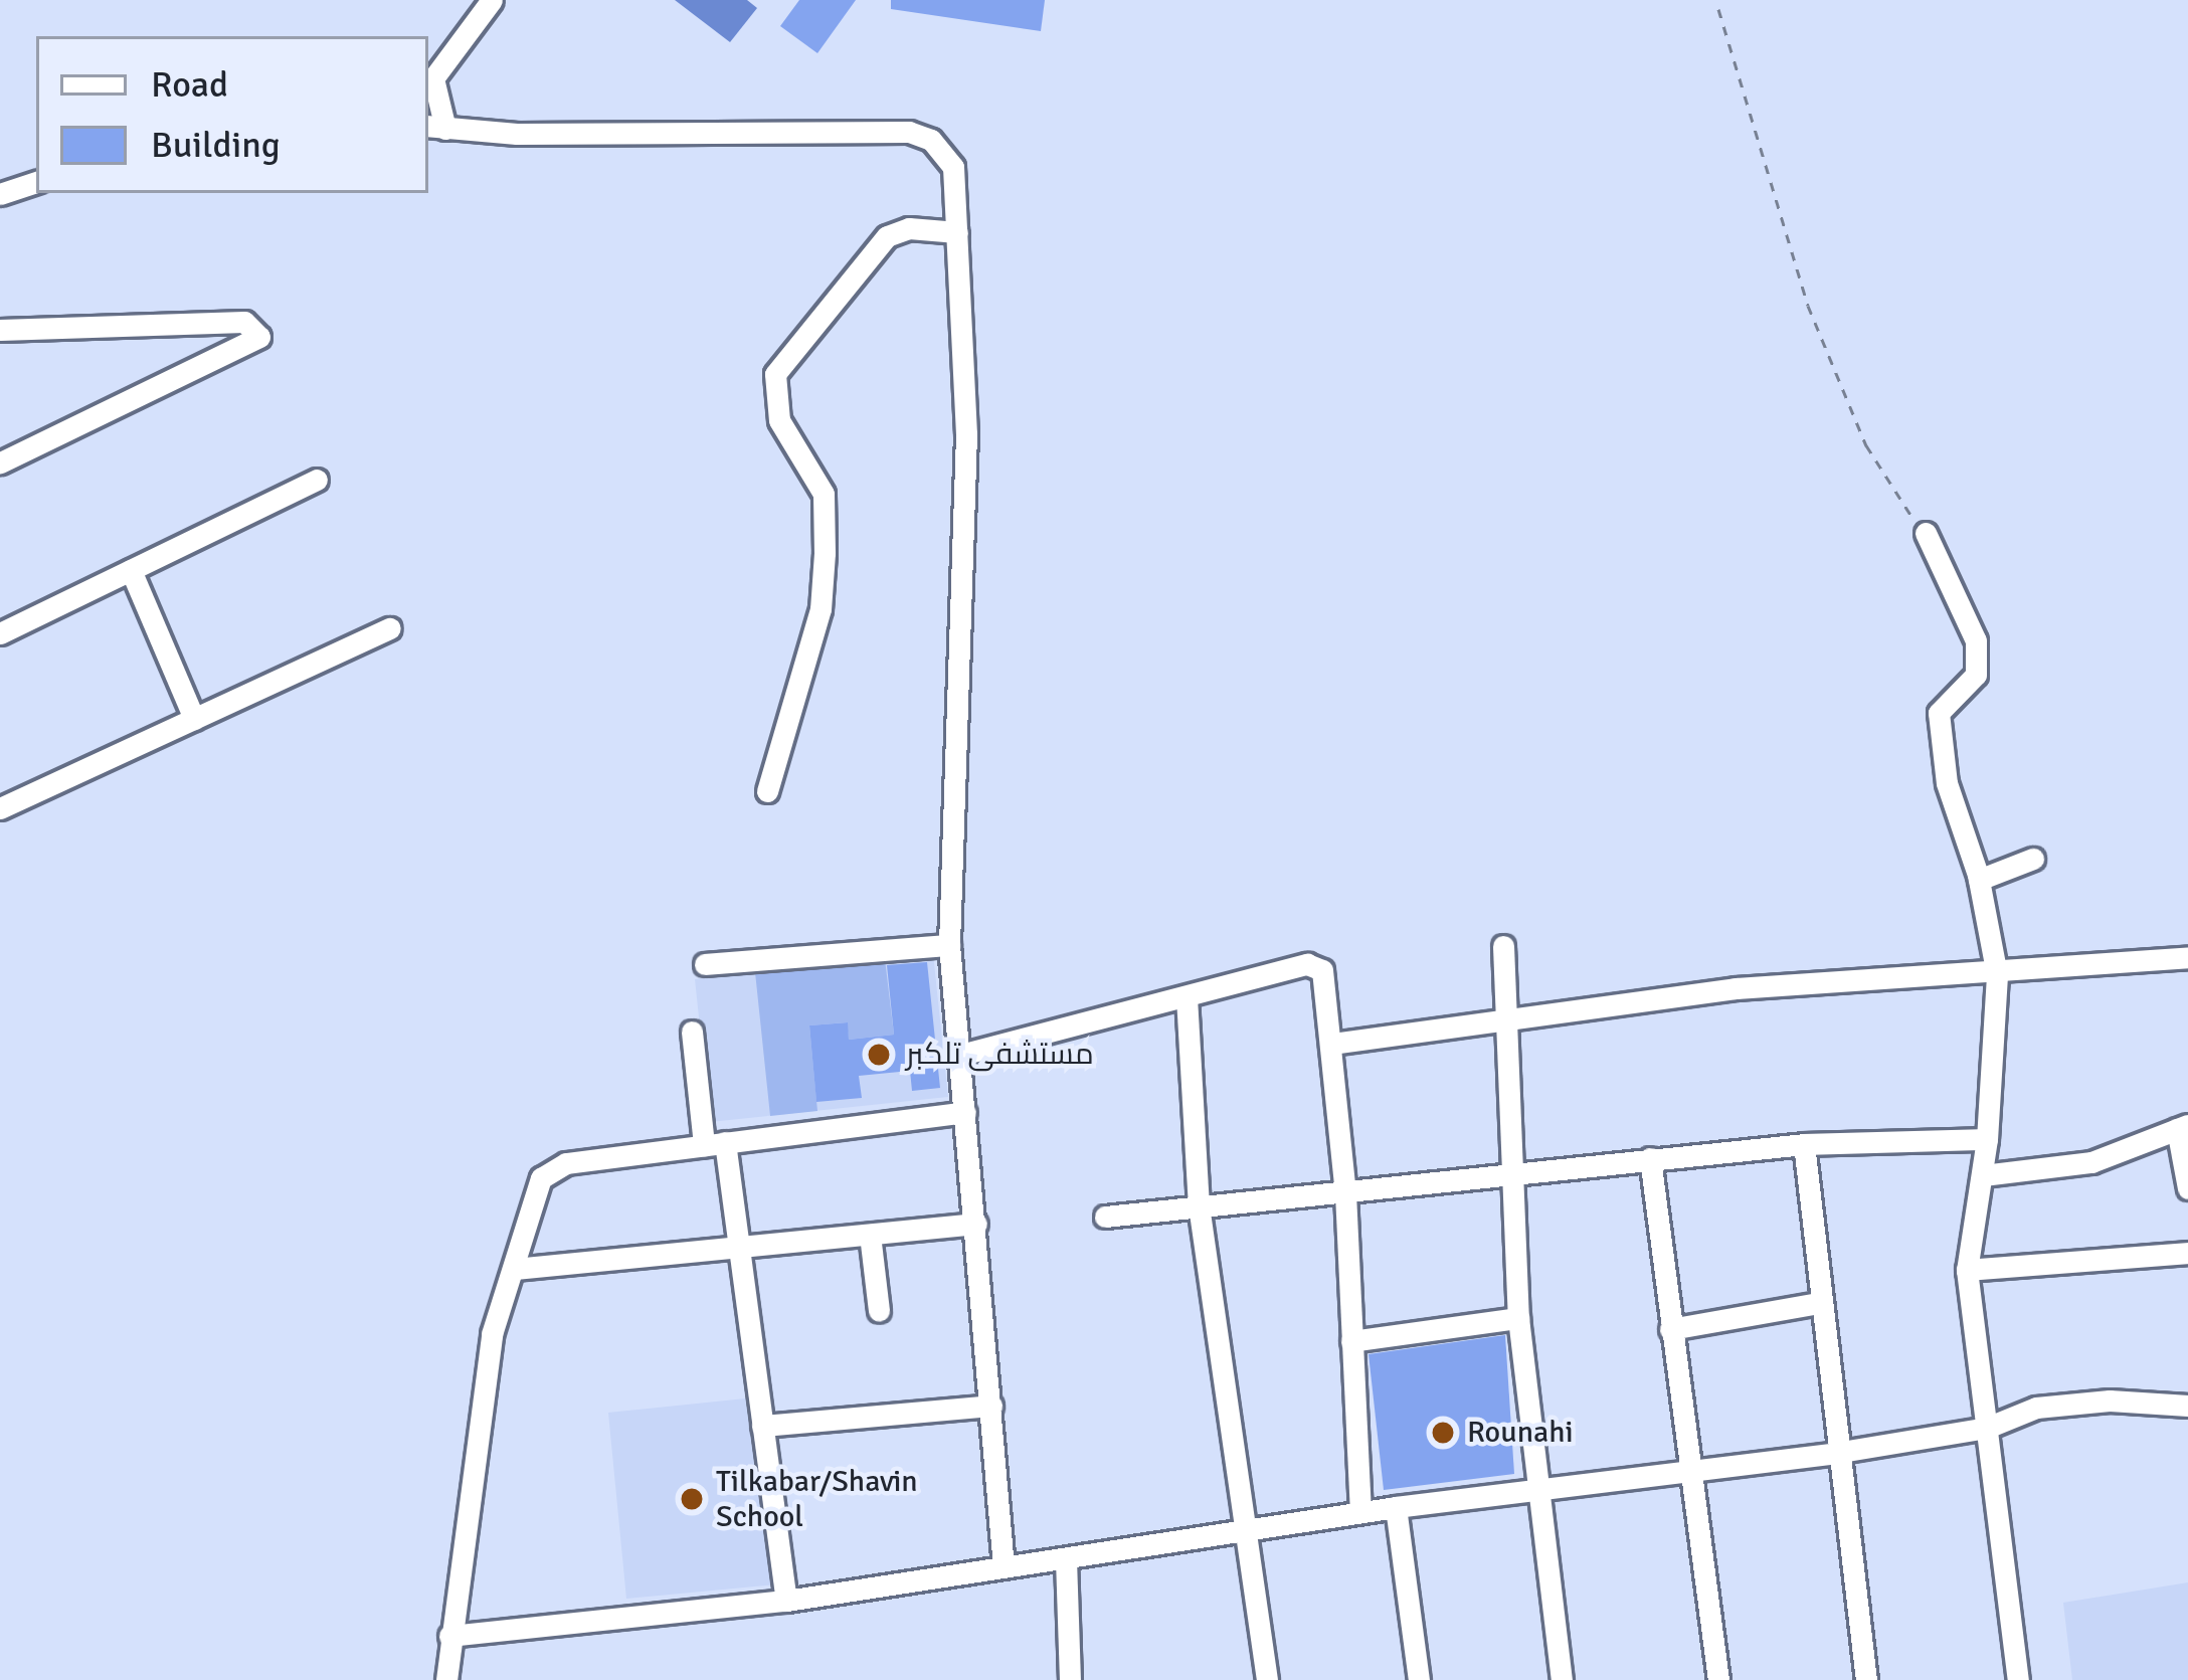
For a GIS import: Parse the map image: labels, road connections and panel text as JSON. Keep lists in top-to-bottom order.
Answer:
{
  "places": ["مستشفى تلكبر", "Rounahi", "Tilkabar/Shavin School"],
  "legend": ["Road", "Building"]
}
